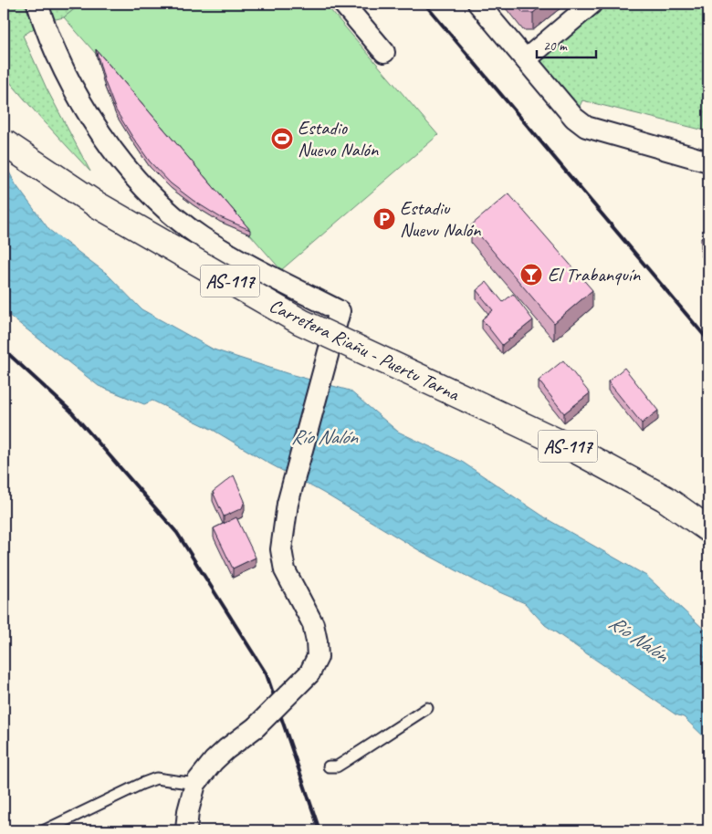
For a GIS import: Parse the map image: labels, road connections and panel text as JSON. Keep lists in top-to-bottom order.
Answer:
{
  "streets": {
    "main road": ["AS-117", "Carretera Riañu - Puertu Tarna"]
  },
  "water": ["Río Nalón"],
  "places": {
    "sports": ["Estadio Nuevo Nalón"],
    "parking": ["Estadiu Nuevu Nalón"],
    "bar": ["El Trabanquín"]
  },
  "scale_bar": "20 m"
}
